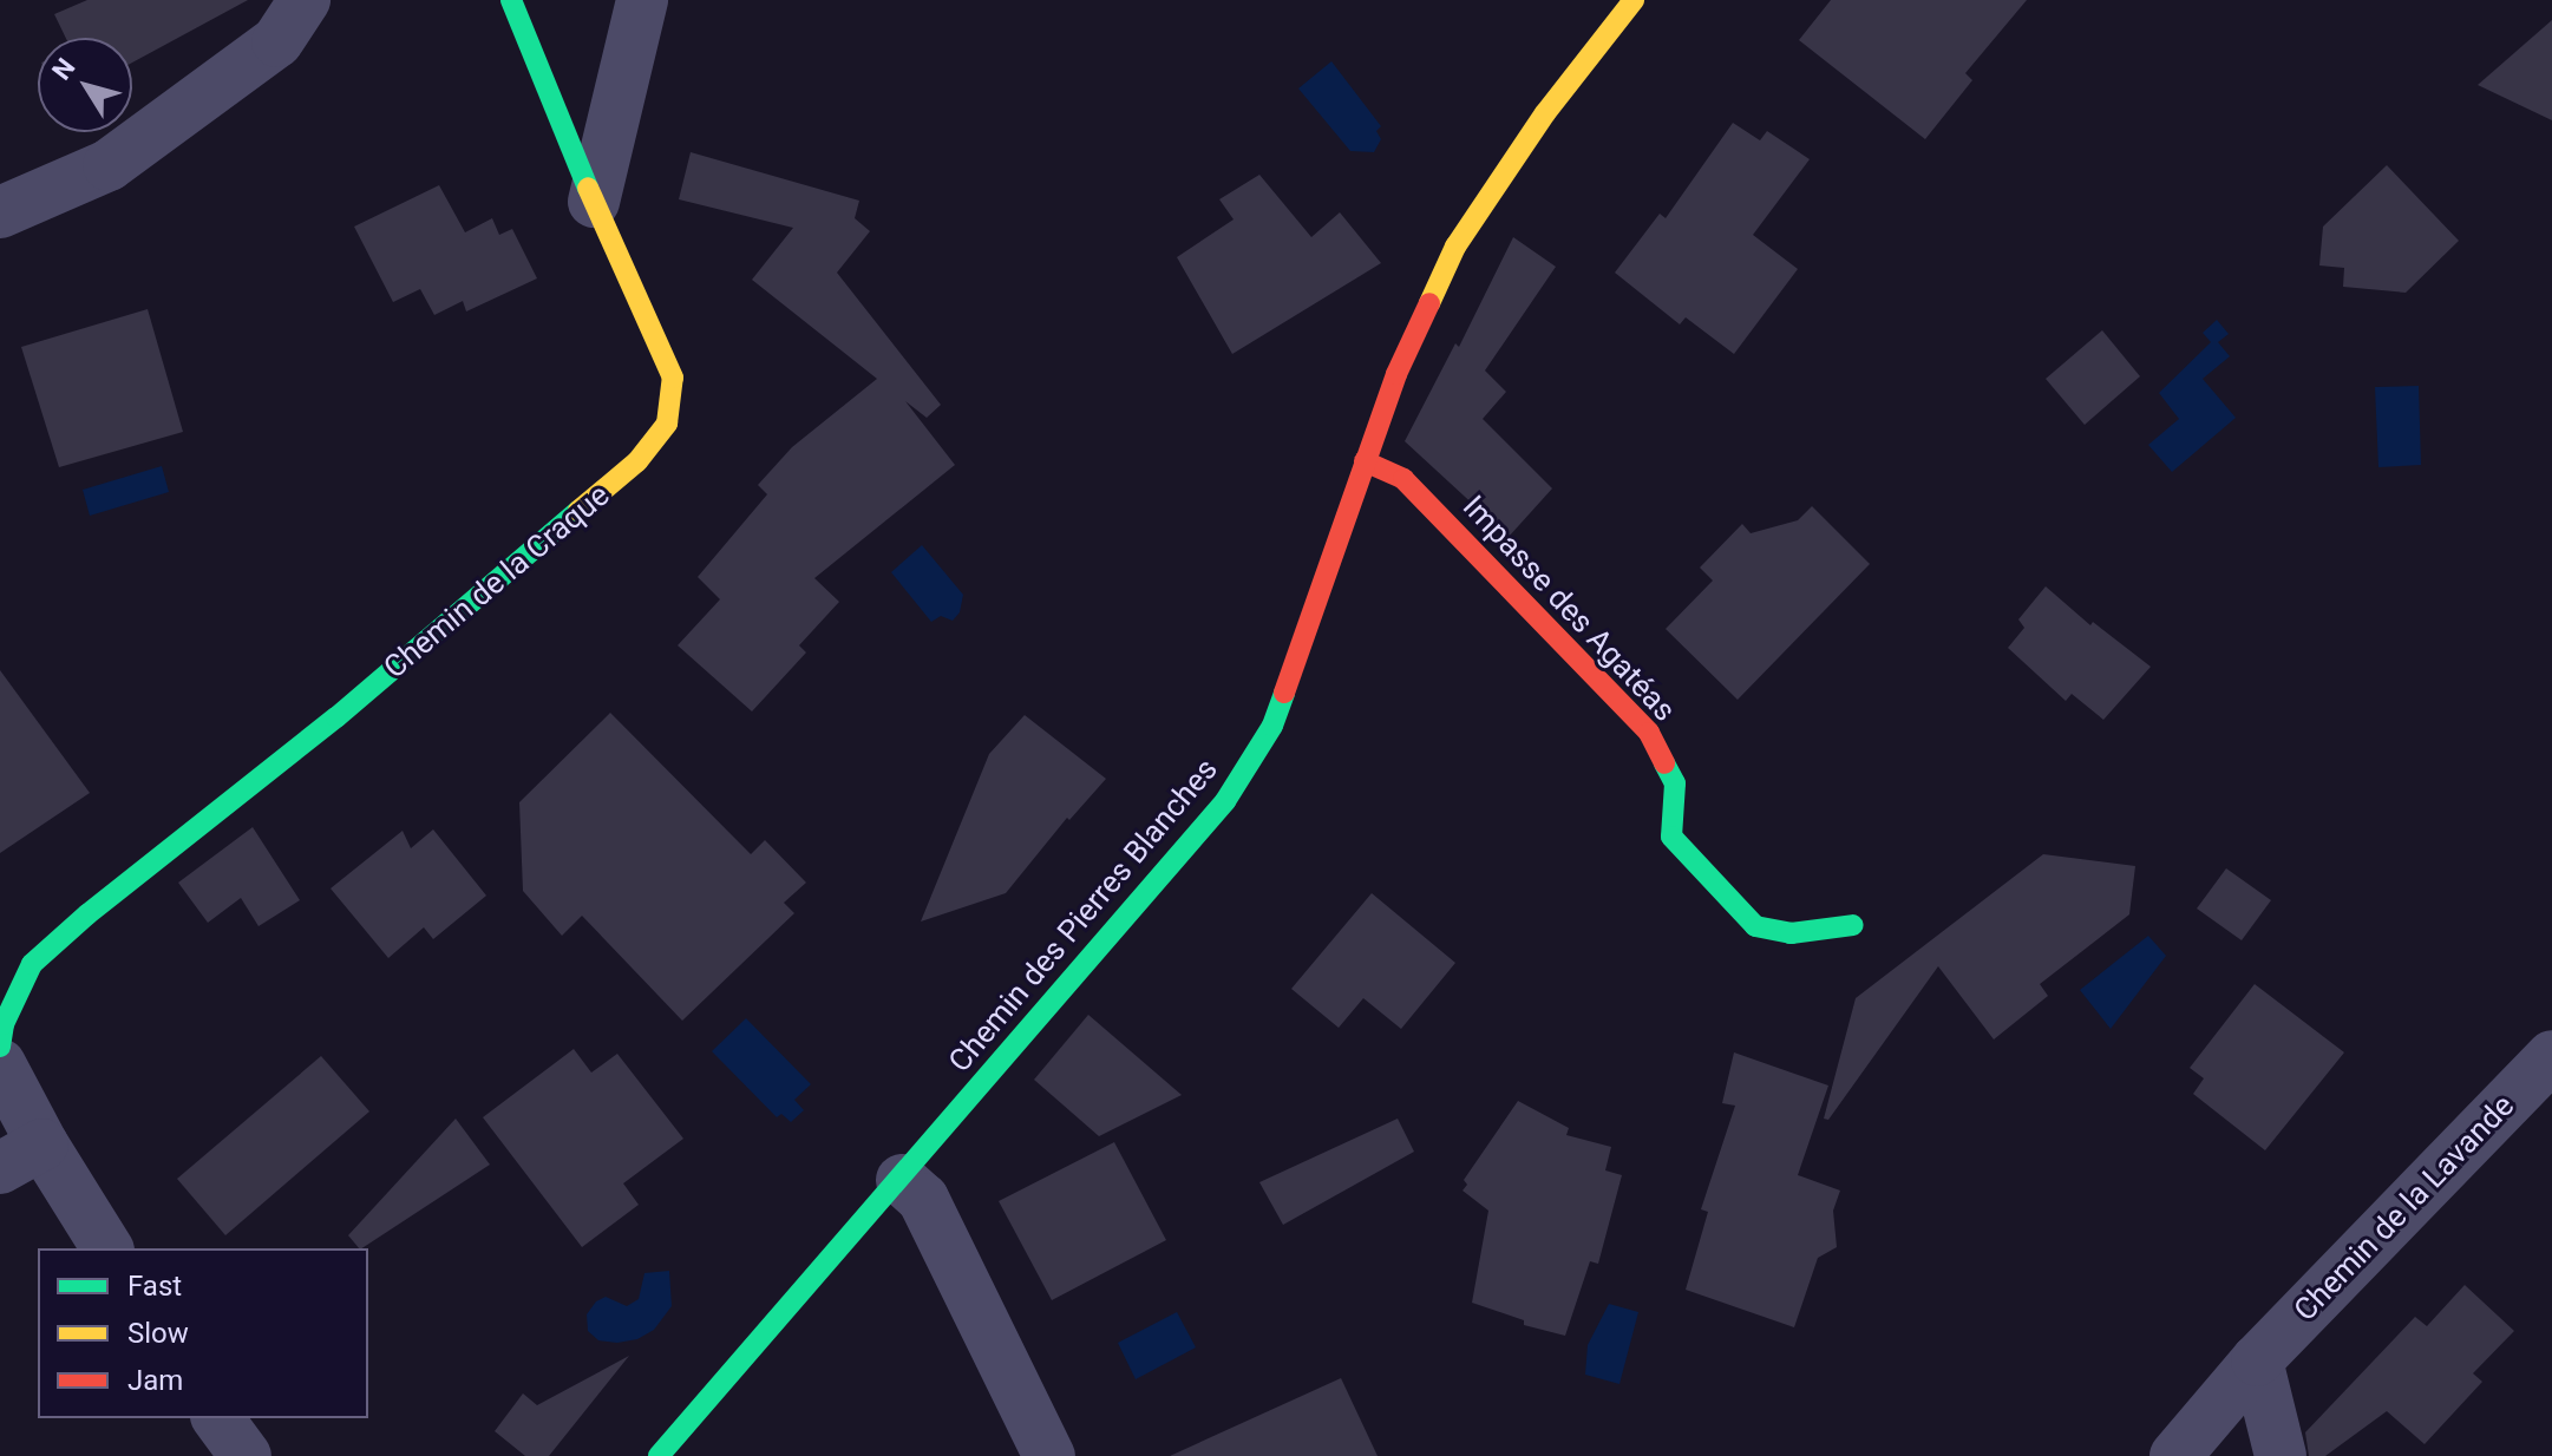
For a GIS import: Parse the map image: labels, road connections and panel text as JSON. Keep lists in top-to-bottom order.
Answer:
{
  "streets": {
    "street": [
      "Chemin de la Craque",
      "Impasse des Agatéas",
      "Chemin des Pierres Blanches",
      "Chemin de la Lavande"
    ]
  },
  "crossings": [
    ["Impasse des Agatéas", "Chemin des Pierres Blanches"]
  ],
  "legend": ["Fast", "Slow", "Jam"],
  "north": "top left"
}
